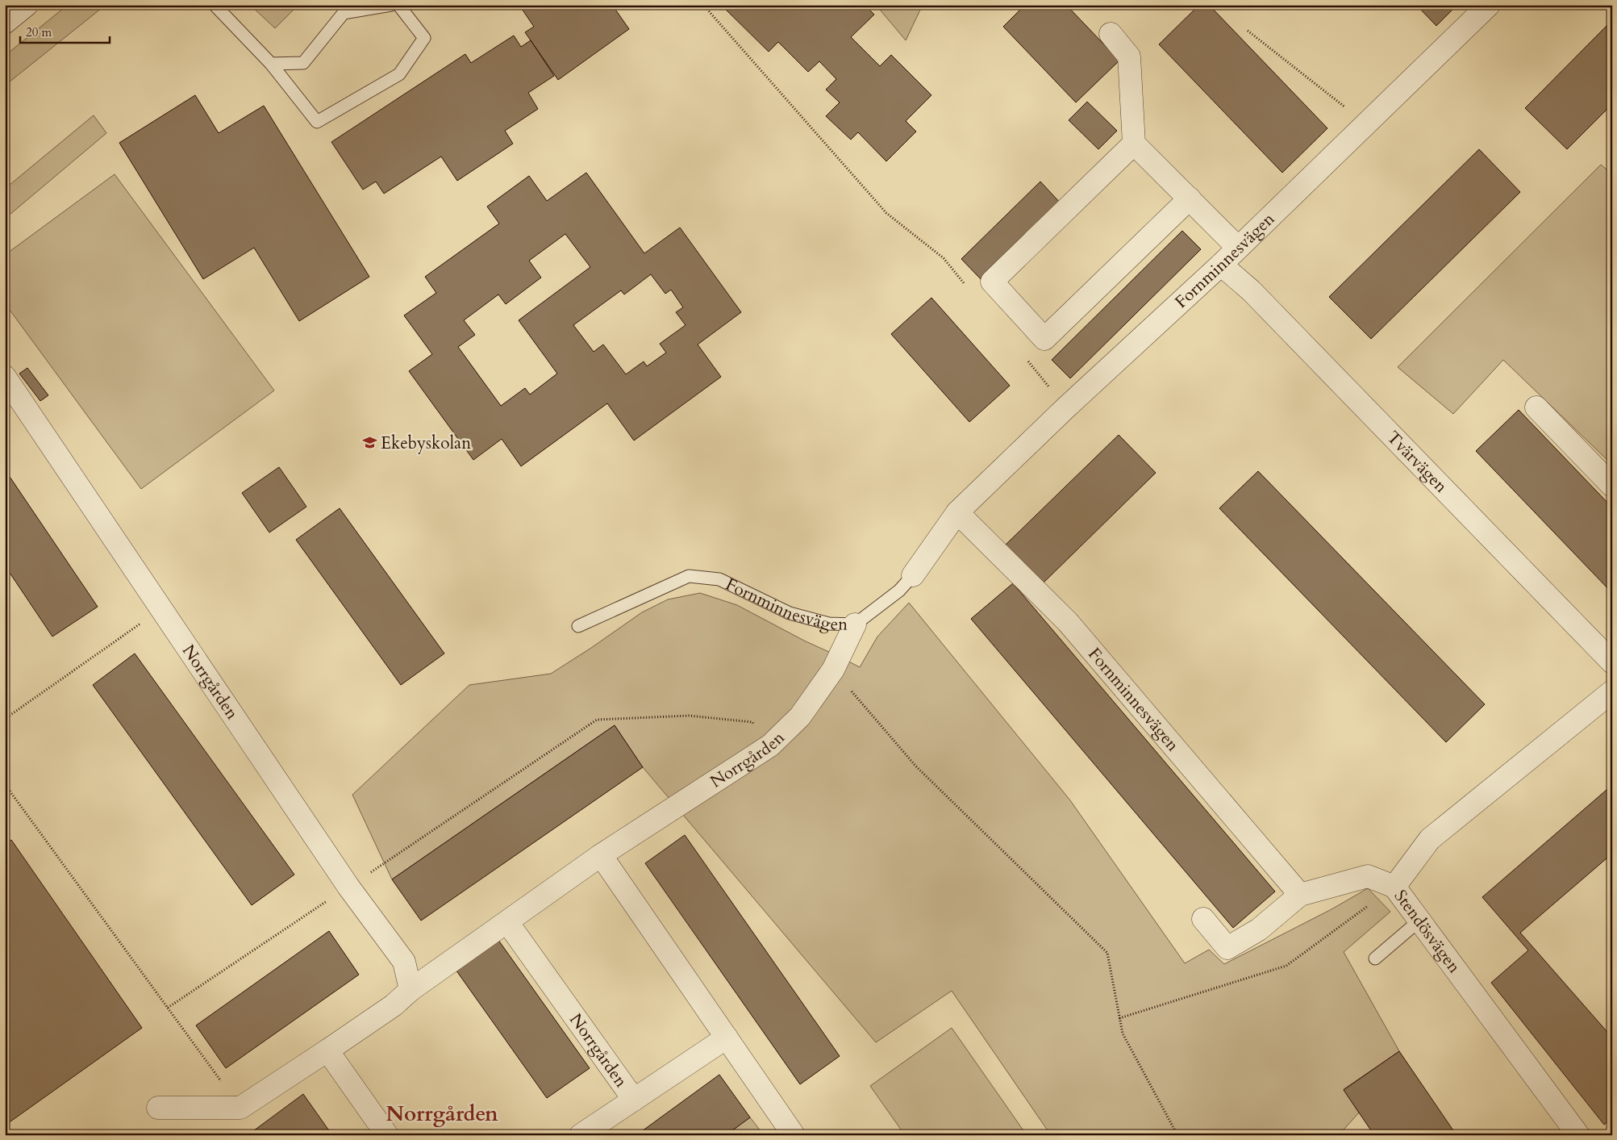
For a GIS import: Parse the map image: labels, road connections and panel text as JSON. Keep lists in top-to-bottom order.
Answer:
{
  "streets": {
    "street": [
      "Fornminnesvägen",
      "Tvärvägen",
      "Norrgården",
      "Stendösvägen"
    ]
  },
  "crossings": [
    ["Fornminnesvägen", "Tvärvägen"],
    ["Fornminnesvägen", "Norrgården"]
  ],
  "districts": ["Norrgården"],
  "places": {
    "school or university": ["Ekebyskolan"]
  },
  "scale_bar": "20 m"
}
